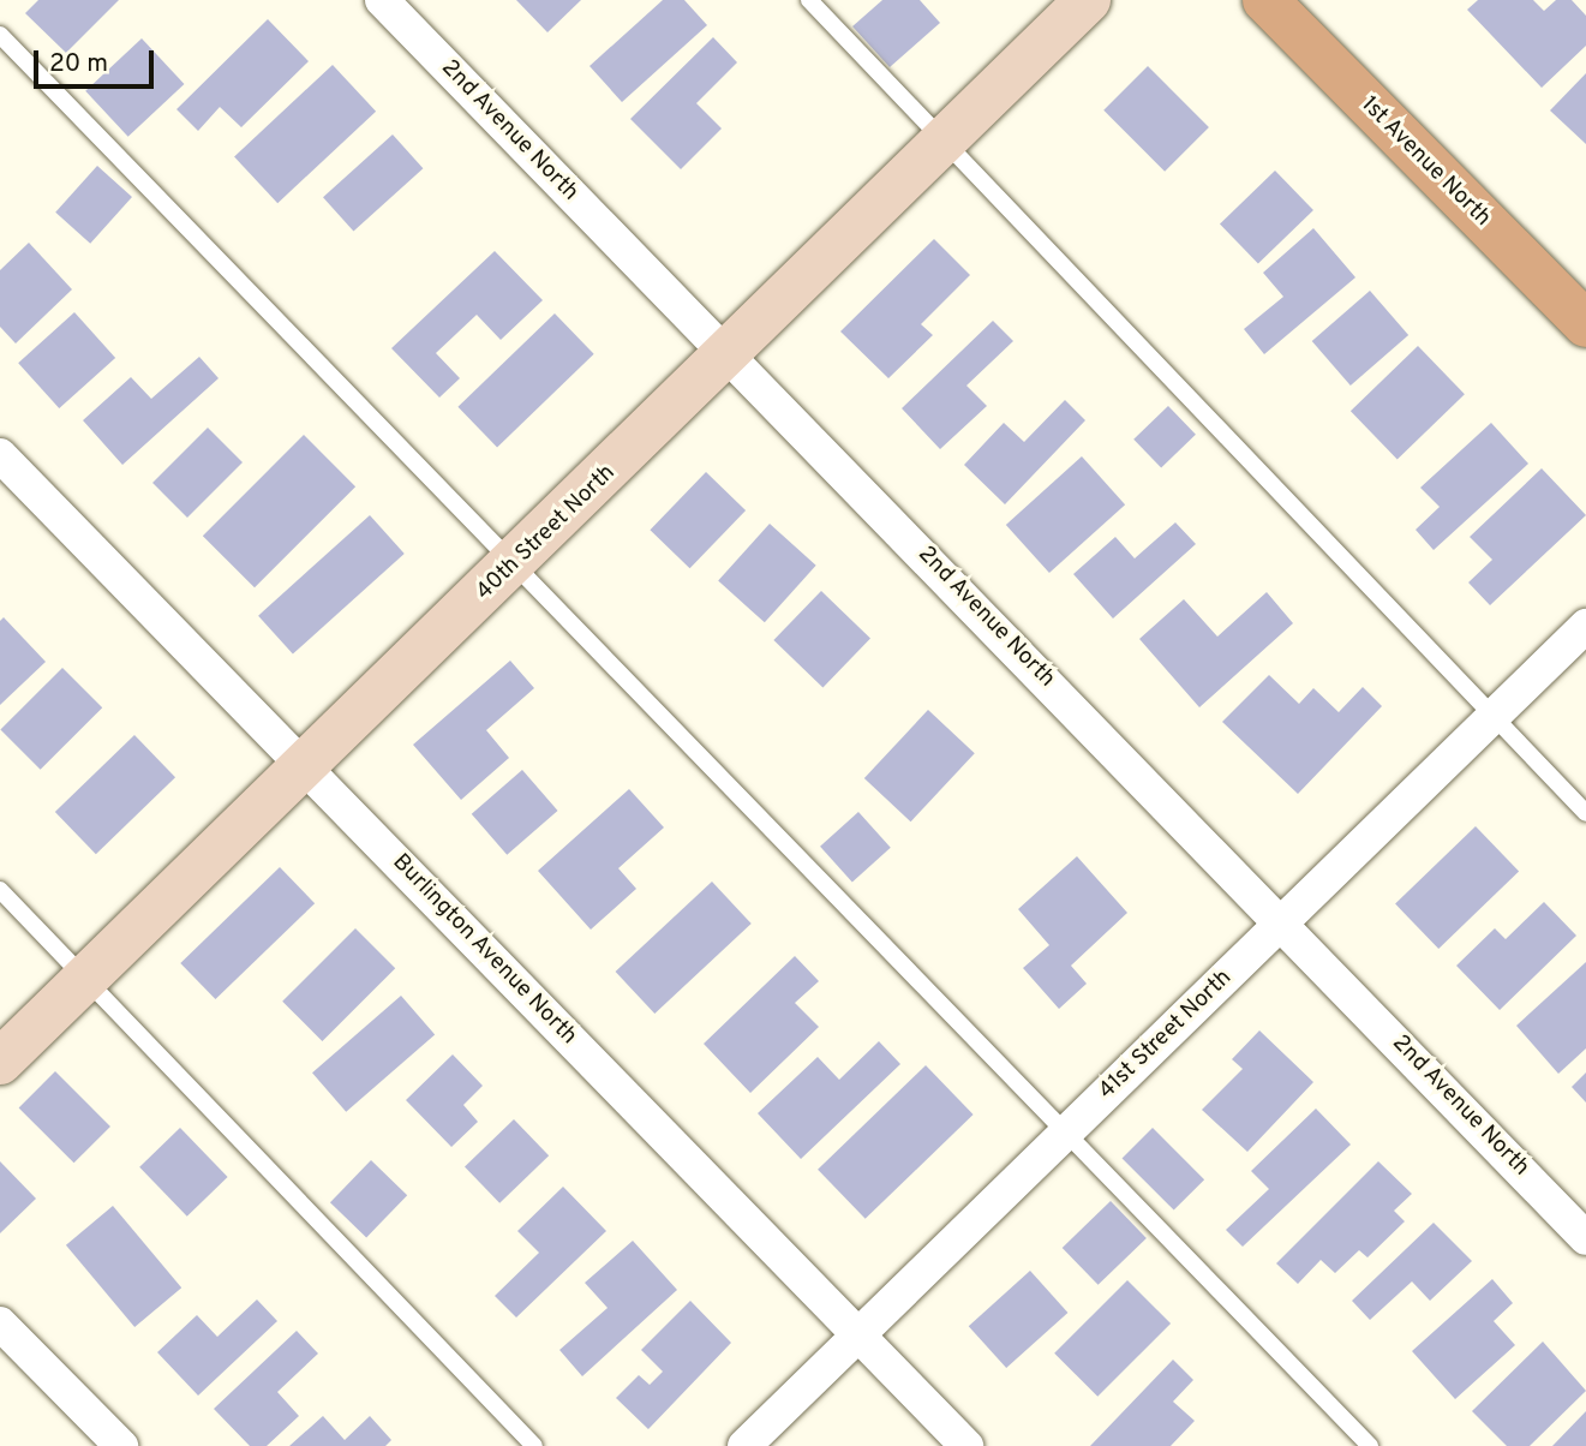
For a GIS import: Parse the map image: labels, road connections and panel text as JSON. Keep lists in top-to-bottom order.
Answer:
{
  "streets": {
    "main road": ["1st Avenue North"],
    "street": [
      "2nd Avenue North",
      "40th Street North",
      "Burlington Avenue North",
      "41st Street North"
    ]
  },
  "crossings": [
    ["2nd Avenue North", "40th Street North"],
    ["2nd Avenue North", "41st Street North"],
    ["40th Street North", "Burlington Avenue North"],
    ["Burlington Avenue North", "41st Street North"]
  ],
  "scale_bar": "20 m"
}
